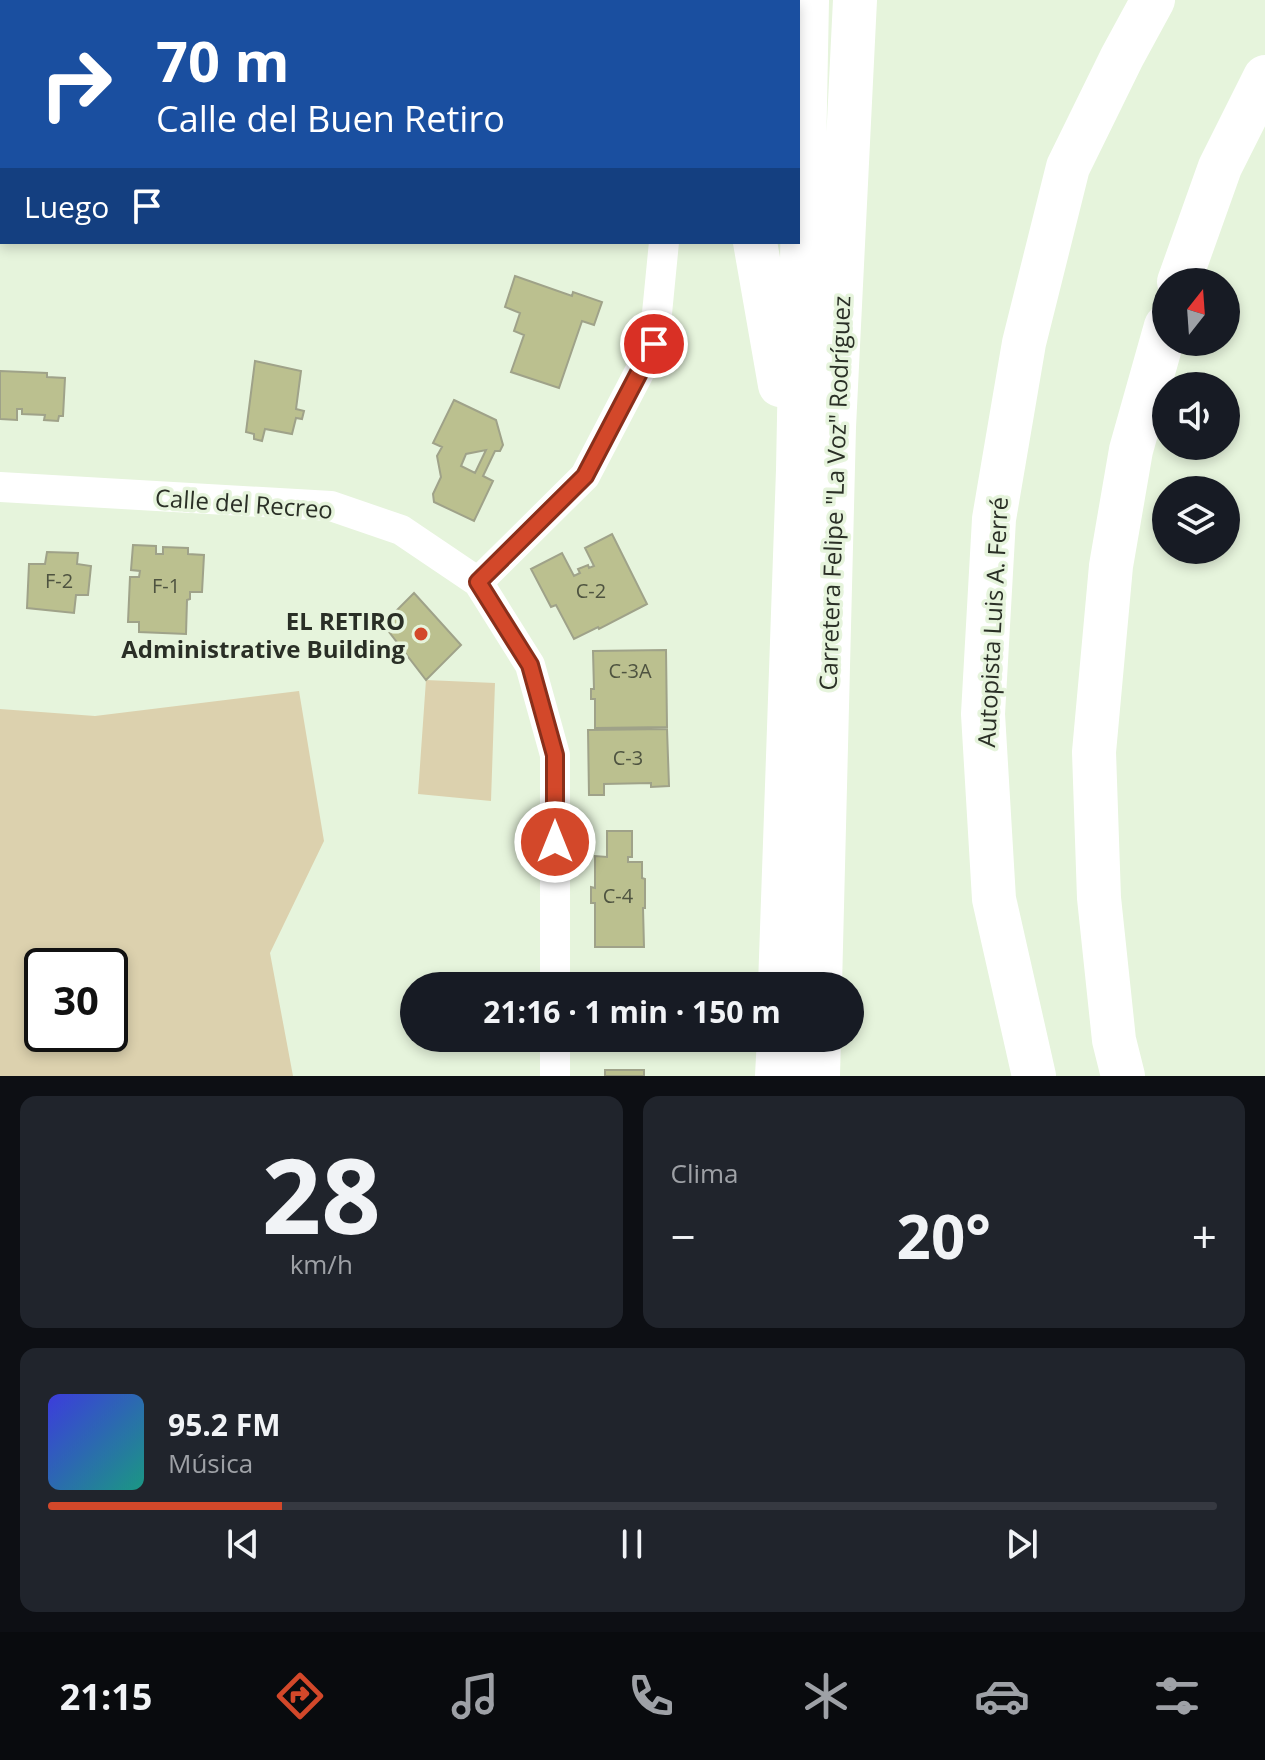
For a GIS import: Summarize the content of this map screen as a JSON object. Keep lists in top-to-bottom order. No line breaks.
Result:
{"streets":{"highway":["Carretera Felipe \"La Voz\" Rodríguez","Autopista Luis A. Ferré"],"street":["Calle del Recreo"]},"places":["EL RETIRO Administrative Building"],"house_numbers":["F-2","F-1","C-2","C-3A","C-3","C-4"],"north":"top","page":{"turn":["70 m","Calle del Buen Retiro"],"then":"Luego","limit":"30","trip":"21:16 · 1 min · 150 m","tile":[["28","km/h"],"Clima"],"heat":["−","20°","+"],"song":["95.2 FM","Música"],"tabs":"21:15"}}
